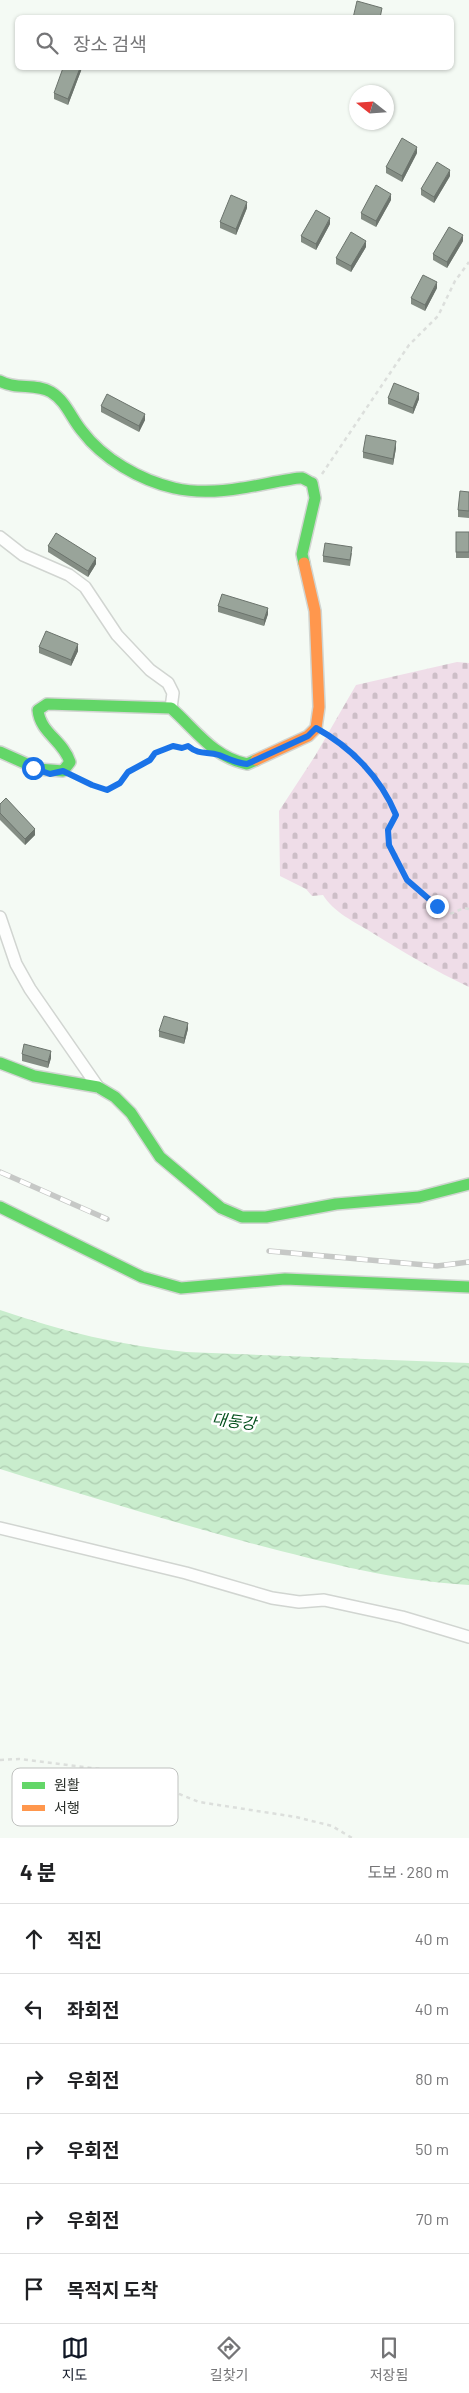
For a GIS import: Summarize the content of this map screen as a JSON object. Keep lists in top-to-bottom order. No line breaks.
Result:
{"water":["대동강"],"legend":["원활","서행"],"north":"left","page":{"search":"장소 검색","heading":["4 분","도보 · 280 m"],"list":[["직진","40 m"],["좌회전","40 m"],["우회전","80 m"],["우회전","50 m"],["우회전","70 m"],"목적지 도착"],"nav":["지도","길찾기","저장됨"]}}
